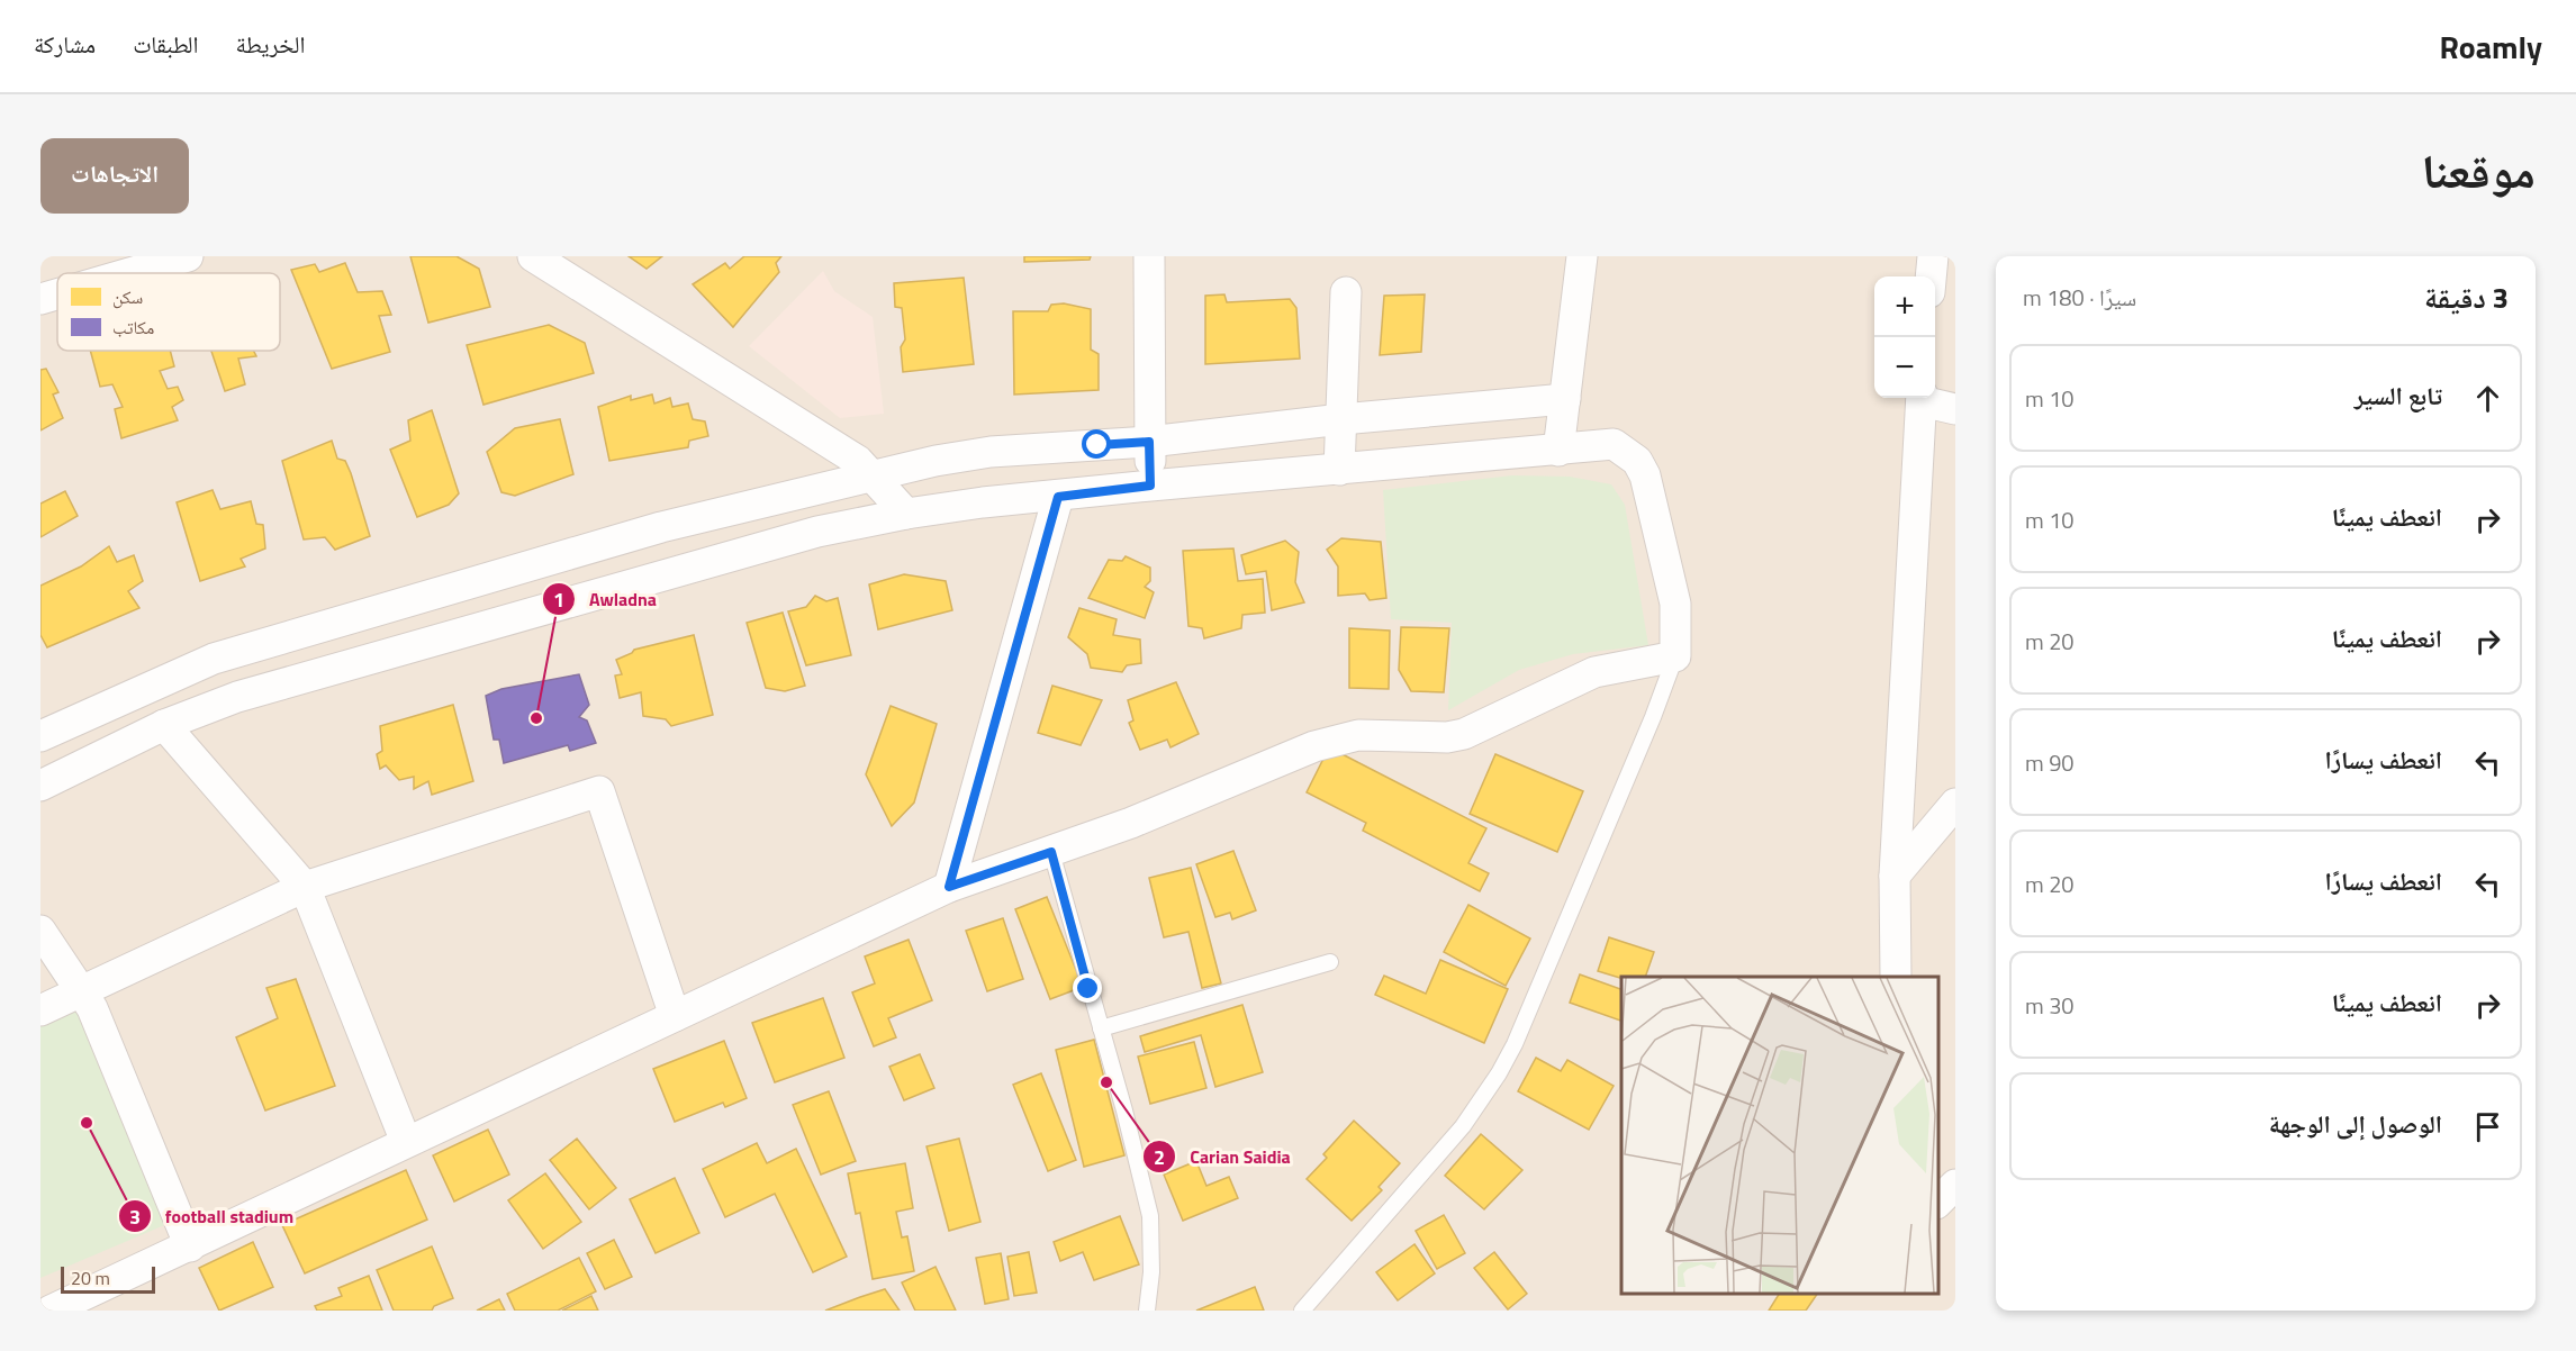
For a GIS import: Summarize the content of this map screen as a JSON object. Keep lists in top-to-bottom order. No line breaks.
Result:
{"places":["Awladna","Carian Saidia","football stadium"],"legend":["سكن","مكاتب"],"scale_bar":"20 m","page":{"header":"Roamly","nav":["الخريطة","الطبقات","مشاركة"],"title":"موقعنا","buttons":"الاتجاهات","heading":["3 دقيقة","سيرًا · 180 m"],"map_buttons":["+","−"],"list":[["تابع السير","10 m"],["انعطف يمينًا","10 m"],["انعطف يمينًا","20 m"],["انعطف يسارًا","90 m"],["انعطف يسارًا","20 m"],["انعطف يمينًا","30 m"],"الوصول إلى الوجهة"],"scale":"20 m"}}
